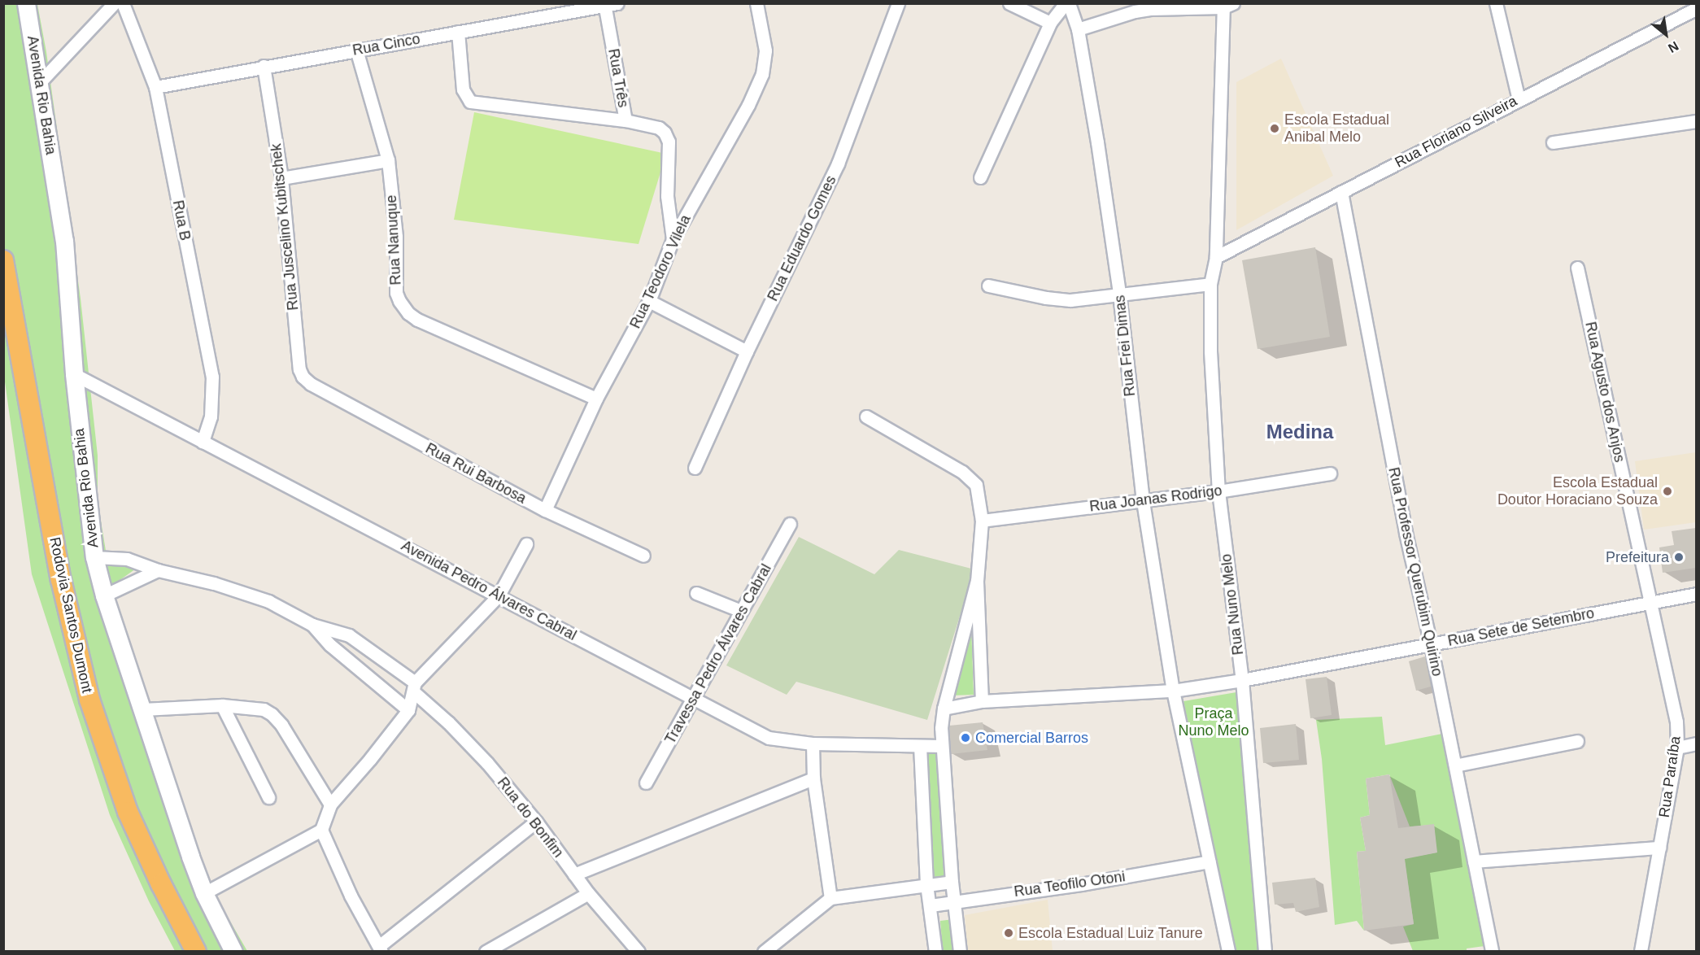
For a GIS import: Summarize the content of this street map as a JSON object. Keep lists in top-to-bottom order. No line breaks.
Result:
{"streets":{"highway":["Rodovia Santos Dumont"],"main road":["Avenida Rio Bahia"],"street":["Rua Cinco","Rua Três","Rua Floriano Silveira","Rua B","Rua Juscelino Kubitschek","Rua Eduardo Gomes","Rua Nanuque","Rua Teodoro Vilela","Rua Frei Dimas","Rua Agusto dos Anjos","Rua Rui Barbosa","Rua Joanas Rodrigo","Rua Professor Querubim Quirino","Avenida Pedro Álvares Cabral","Rua Nuno Melo","Rua Sete de Setembro","Travessa Pedro Álvares Cabral","Rua Paraíba","Rua do Bonfim","Rua Teofilo Otoni"]},"crossings":[["Rua Cinco","Rua Três"],["Rua Cinco","Rua B"],["Rua Cinco","Rua Juscelino Kubitschek"],["Rua Cinco","Rua Nanuque"],["Rua Três","Rua Teodoro Vilela"],["Avenida Rio Bahia","Avenida Pedro Álvares Cabral"],["Avenida Rio Bahia","Rua do Bonfim"],["Rua Floriano Silveira","Rua Professor Querubim Quirino"],["Rua Floriano Silveira","Rua Nuno Melo"],["Rua B","Avenida Pedro Álvares Cabral"],["Rua Juscelino Kubitschek","Rua Rui Barbosa"],["Rua Nanuque","Rua Teodoro Vilela"],["Rua Teodoro Vilela","Rua Rui Barbosa"],["Rua Frei Dimas","Rua Joanas Rodrigo"],["Rua Frei Dimas","Rua Sete de Setembro"],["Rua Agusto dos Anjos","Rua Sete de Setembro"],["Rua Agusto dos Anjos","Rua Paraíba"],["Rua Joanas Rodrigo","Rua Nuno Melo"],["Rua Professor Querubim Quirino","Rua Sete de Setembro"],["Avenida Pedro Álvares Cabral","Travessa Pedro Álvares Cabral"],["Rua Nuno Melo","Rua Sete de Setembro"],["Rua Sete de Setembro","Rua Paraíba"]],"districts":["Medina"],"parks":["Praça Nuno Melo"],"places":["Escola Estadual Anibal Melo","Escola Estadual Doutor Horaciano Souza","Prefeitura","Comercial Barros","Escola Estadual Luiz Tanure"],"north":"bottom right"}
